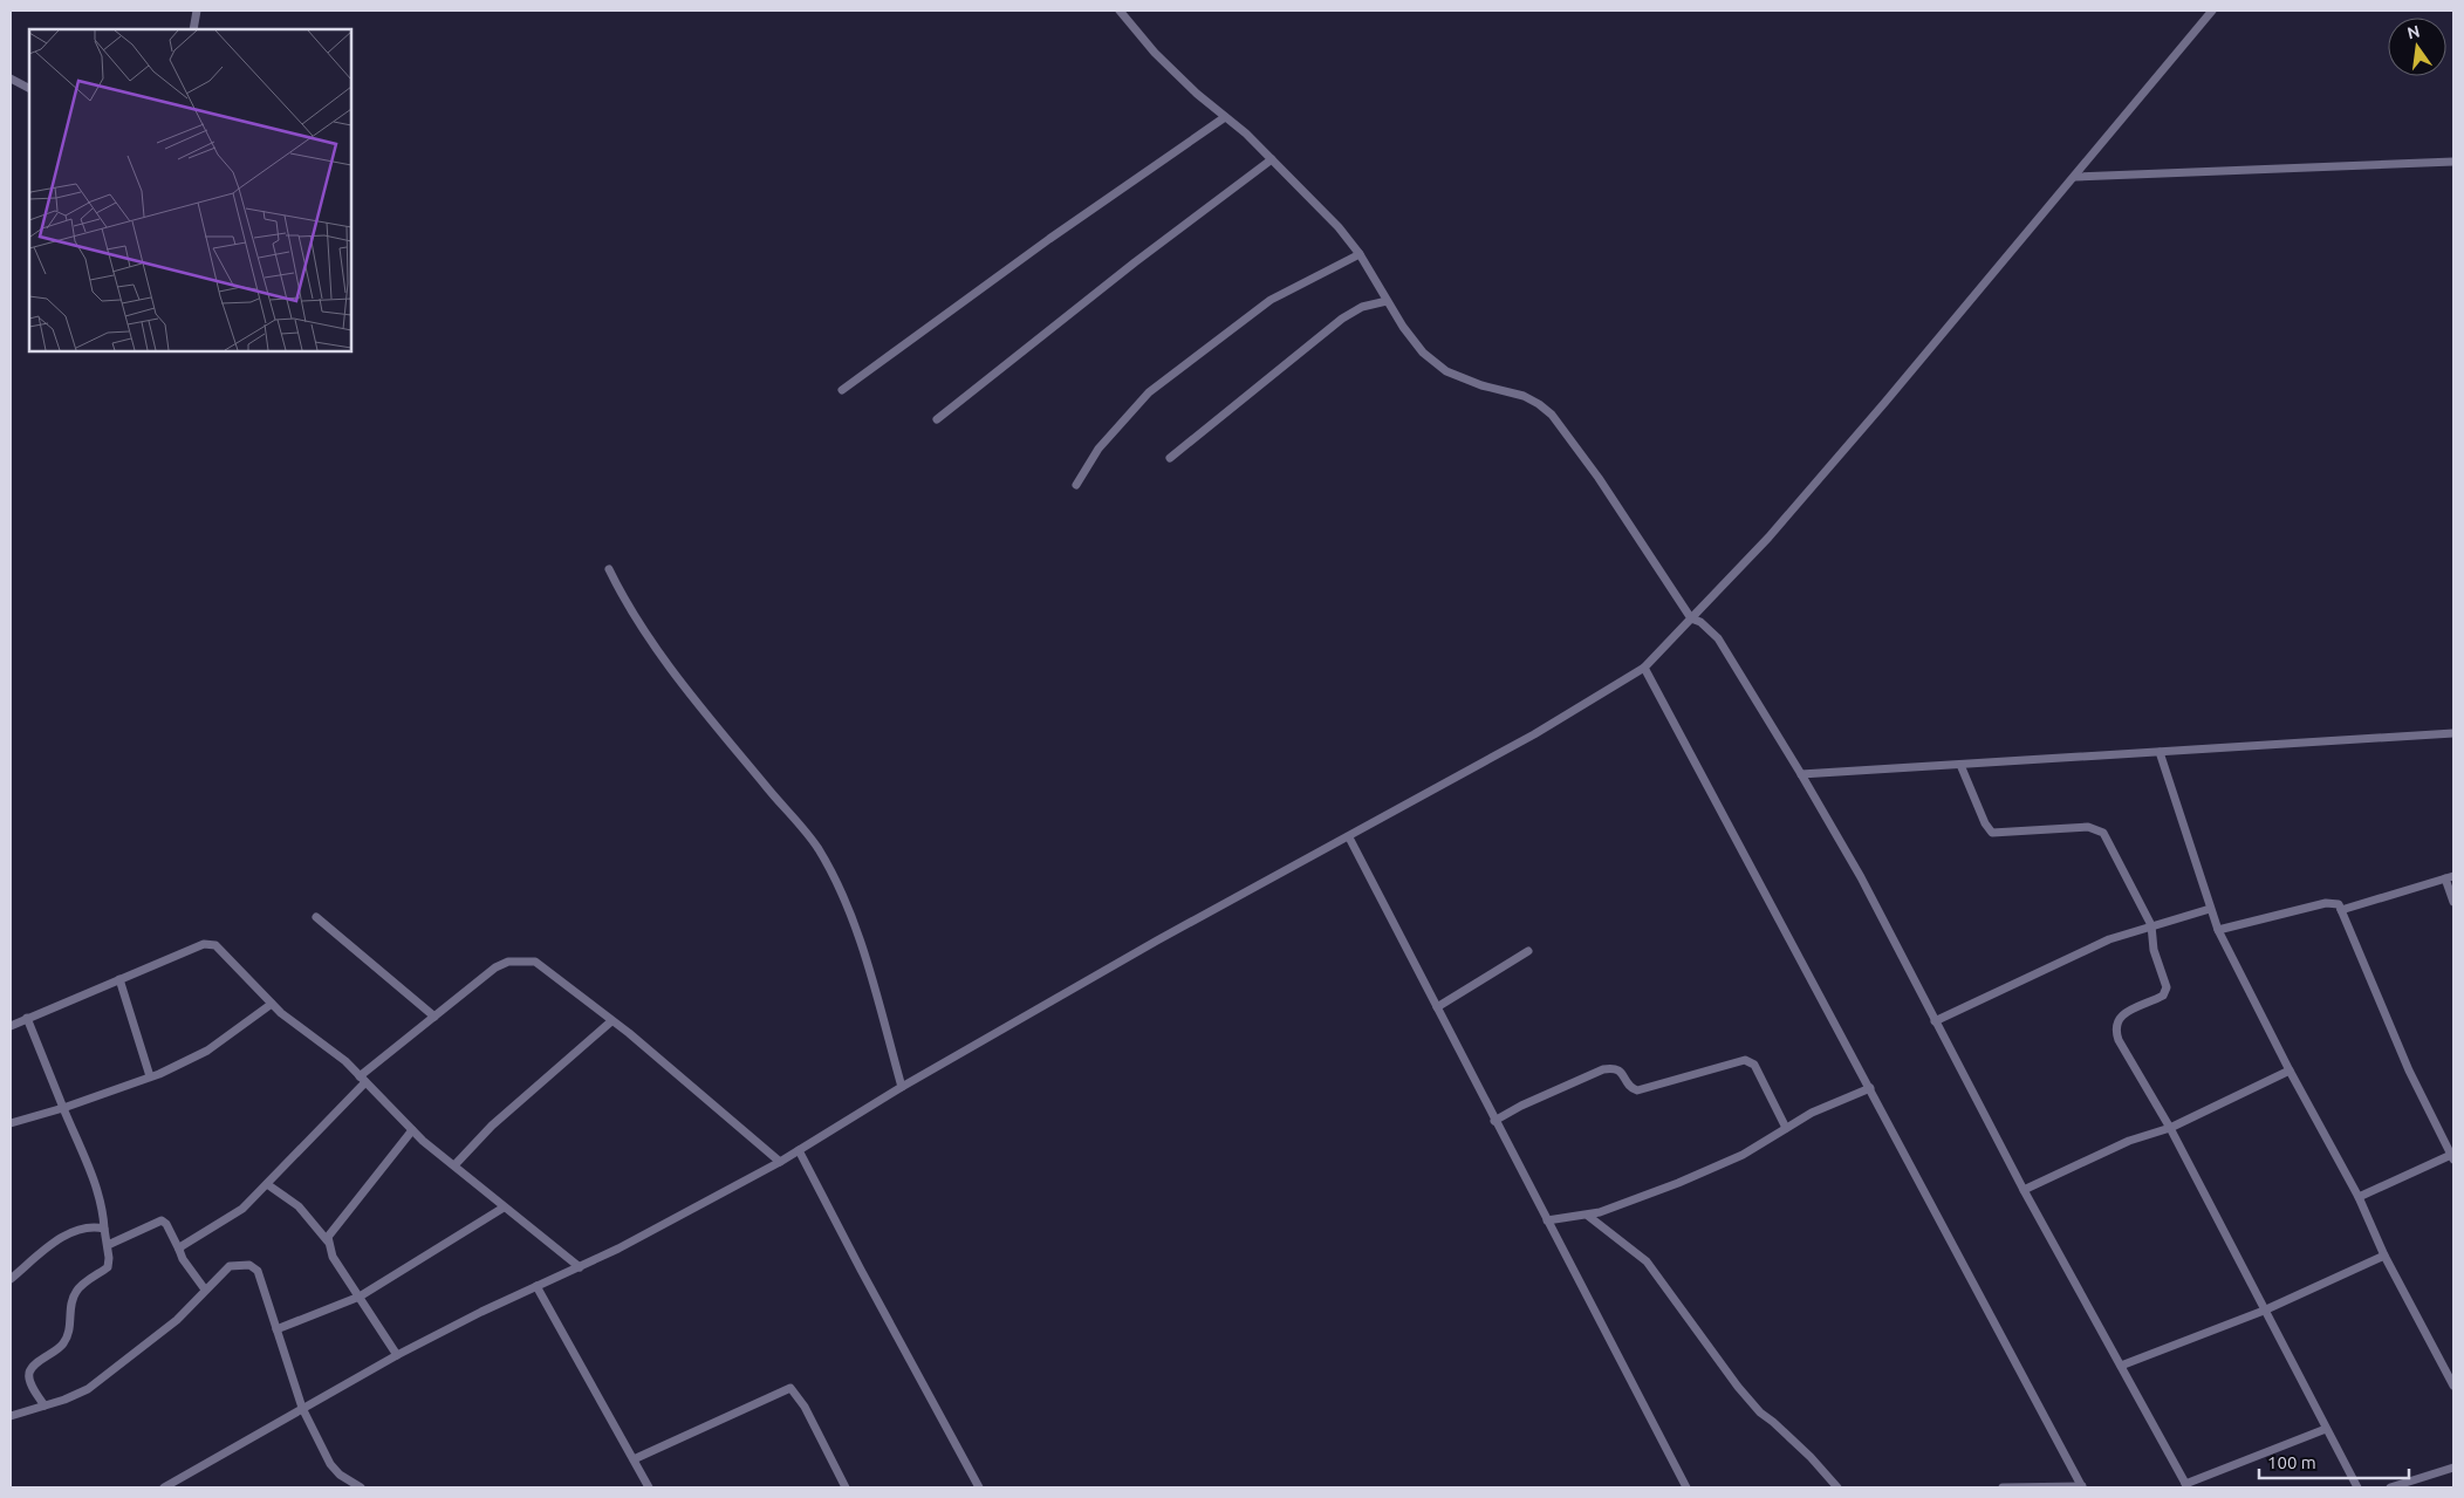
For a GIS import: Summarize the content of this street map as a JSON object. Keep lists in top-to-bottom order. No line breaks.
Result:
{"scale_bar":"100 m","north":"top"}
